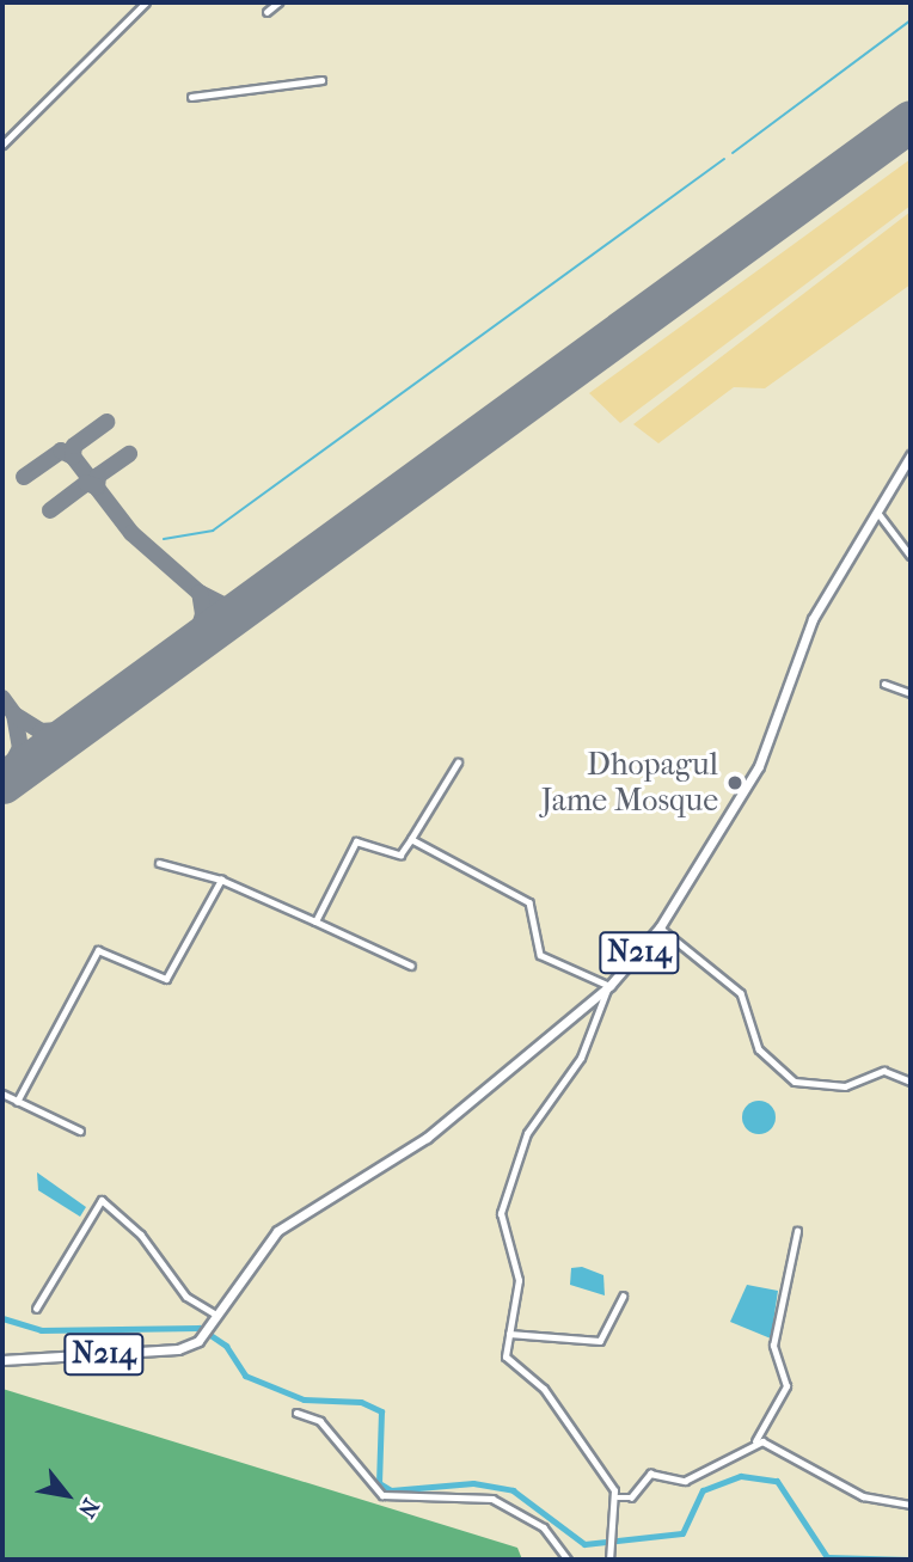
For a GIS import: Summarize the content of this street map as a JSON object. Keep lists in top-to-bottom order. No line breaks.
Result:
{"streets":{"highway":["N214"]},"places":["Dhopagul Jame Mosque"],"north":"bottom right"}
